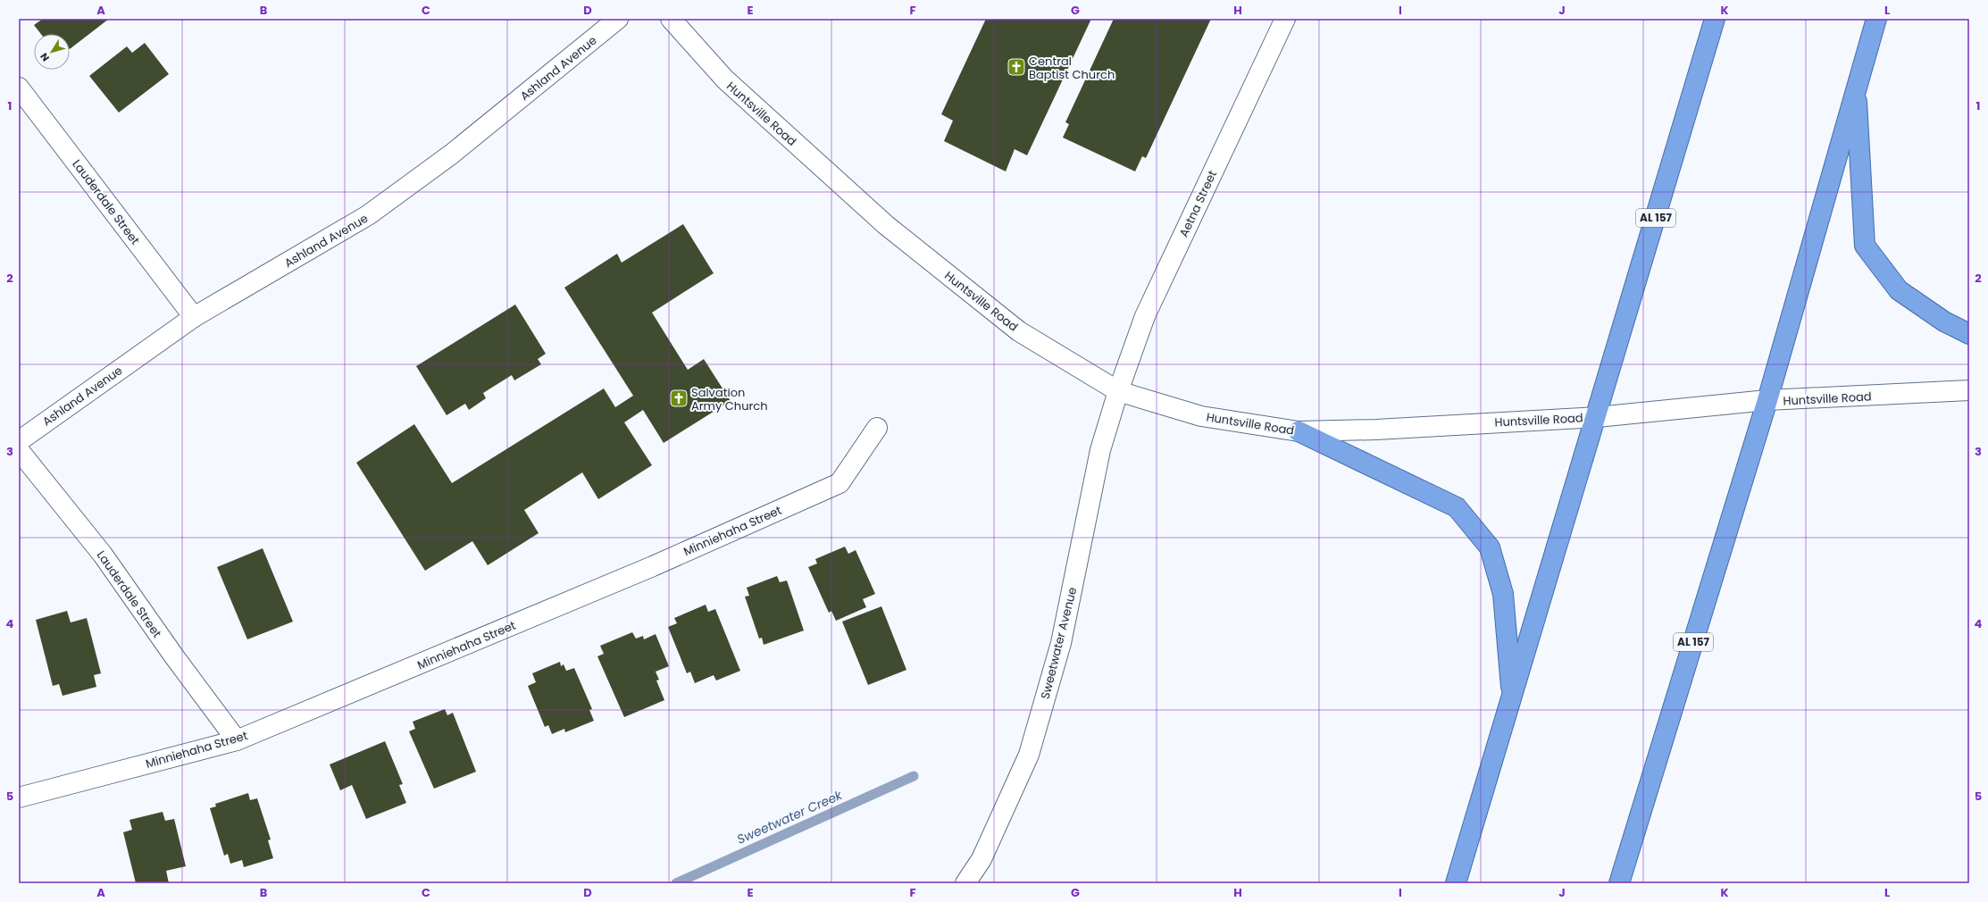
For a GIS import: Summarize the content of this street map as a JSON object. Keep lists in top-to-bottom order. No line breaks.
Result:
{"streets":{"highway":["AL 157"],"street":["Ashland Avenue","Huntsville Road","Lauderdale Street","Aetna Street","Minniehaha Street","Sweetwater Avenue"]},"crossings":[["Ashland Avenue","Lauderdale Street"],["Huntsville Road","Aetna Street"],["Huntsville Road","AL 157"],["Huntsville Road","Sweetwater Avenue"],["Lauderdale Street","Minniehaha Street"],["Aetna Street","Sweetwater Avenue"]],"water":["Sweetwater Creek"],"places":{"church":["Central Baptist Church","Salvation Army Church"]},"north":"bottom left","grid":{"columns":["A","B","C","D","E","F","G","H","I","J","K","L"],"rows":["1","2","3","4","5"]}}
